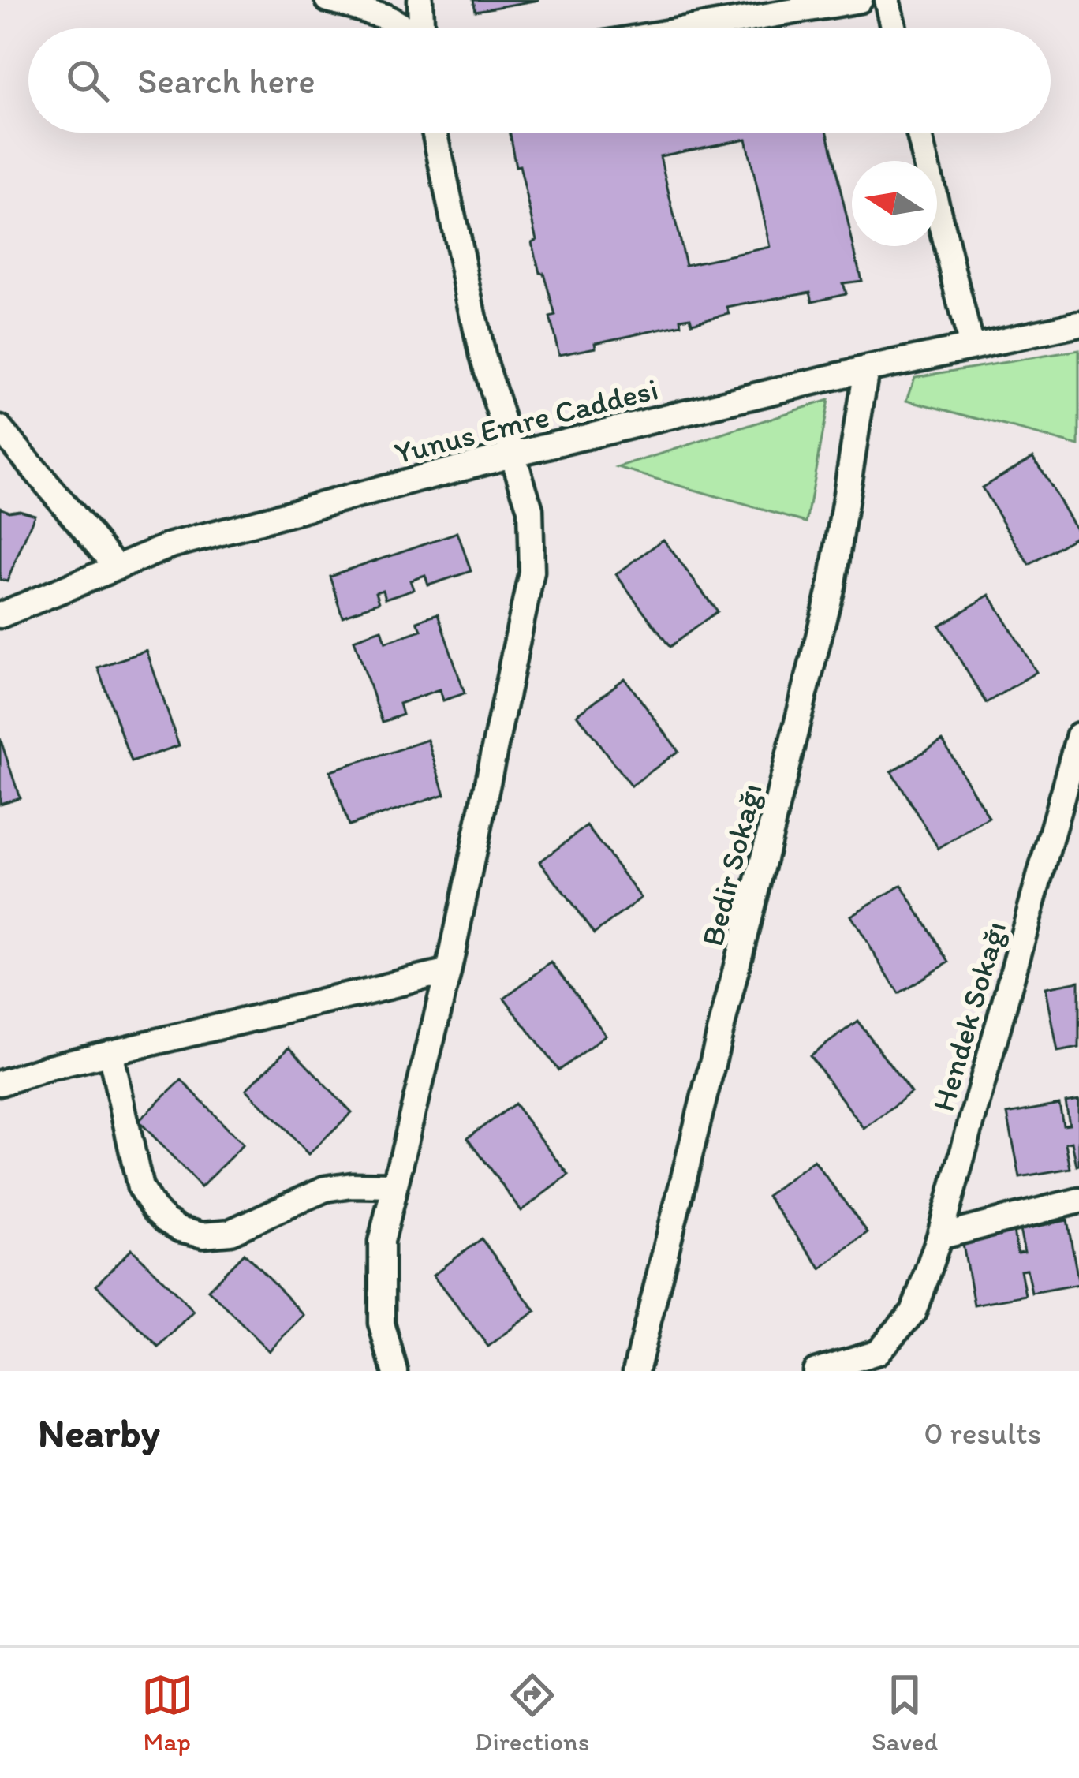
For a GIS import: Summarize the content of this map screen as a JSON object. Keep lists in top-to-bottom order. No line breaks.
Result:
{"streets":{"street":["Yunus Emre Caddesi","Bedir Sokağı","Hendek Sokağı"]},"crossings":[["Yunus Emre Caddesi","Bedir Sokağı"]],"north":"left","page":{"search":"Search here","heading":["Nearby","0 results"],"nav":["Map","Directions","Saved"]}}
